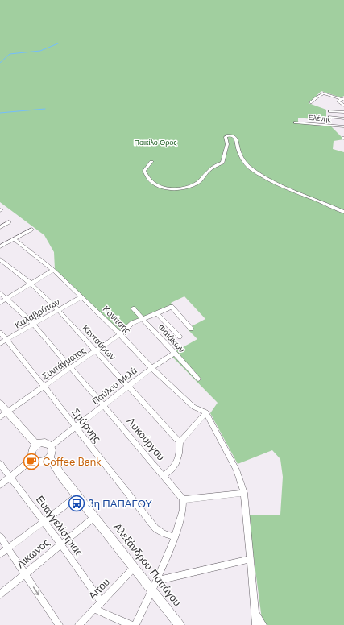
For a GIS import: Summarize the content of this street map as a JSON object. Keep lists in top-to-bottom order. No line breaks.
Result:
{"streets":{"street":["Ελένης","Καλαβρύτων","Κονίτσης","Φαιάκων","Κενταύρων","Συντάγματος","Παύλου Μελά","Σμύρνης","Λυκούργου","Ευαγγελίστριας","Λικωνος","Αλεξάνδρου Παπάγου","Αιτου"]},"crossings":[["Καλαβρύτων","Κονίτσης"],["Καλαβρύτων","Κενταύρων"],["Καλαβρύτων","Σμύρνης"],["Καλαβρύτων","Λυκούργου"],["Κονίτσης","Συντάγματος"],["Κονίτσης","Παύλου Μελά"],["Φαιάκων","Συντάγματος"],["Φαιάκων","Παύλου Μελά"],["Κενταύρων","Συντάγματος"],["Κενταύρων","Παύλου Μελά"],["Συντάγματος","Σμύρνης"],["Συντάγματος","Λυκούργου"],["Παύλου Μελά","Σμύρνης"],["Παύλου Μελά","Λυκούργου"],["Παύλου Μελά","Αλεξάνδρου Παπάγου"],["Ευαγγελίστριας","Λικωνος"],["Ευαγγελίστριας","Αιτου"],["Λικωνος","Αλεξάνδρου Παπάγου"],["Αλεξάνδρου Παπάγου","Αιτου"]],"parks":["Ποικίλο Όρος"],"places":{"cafe":["Coffee Bank"],"bus stop":["3η ΠΑΠΑΓΟΥ"]}}
